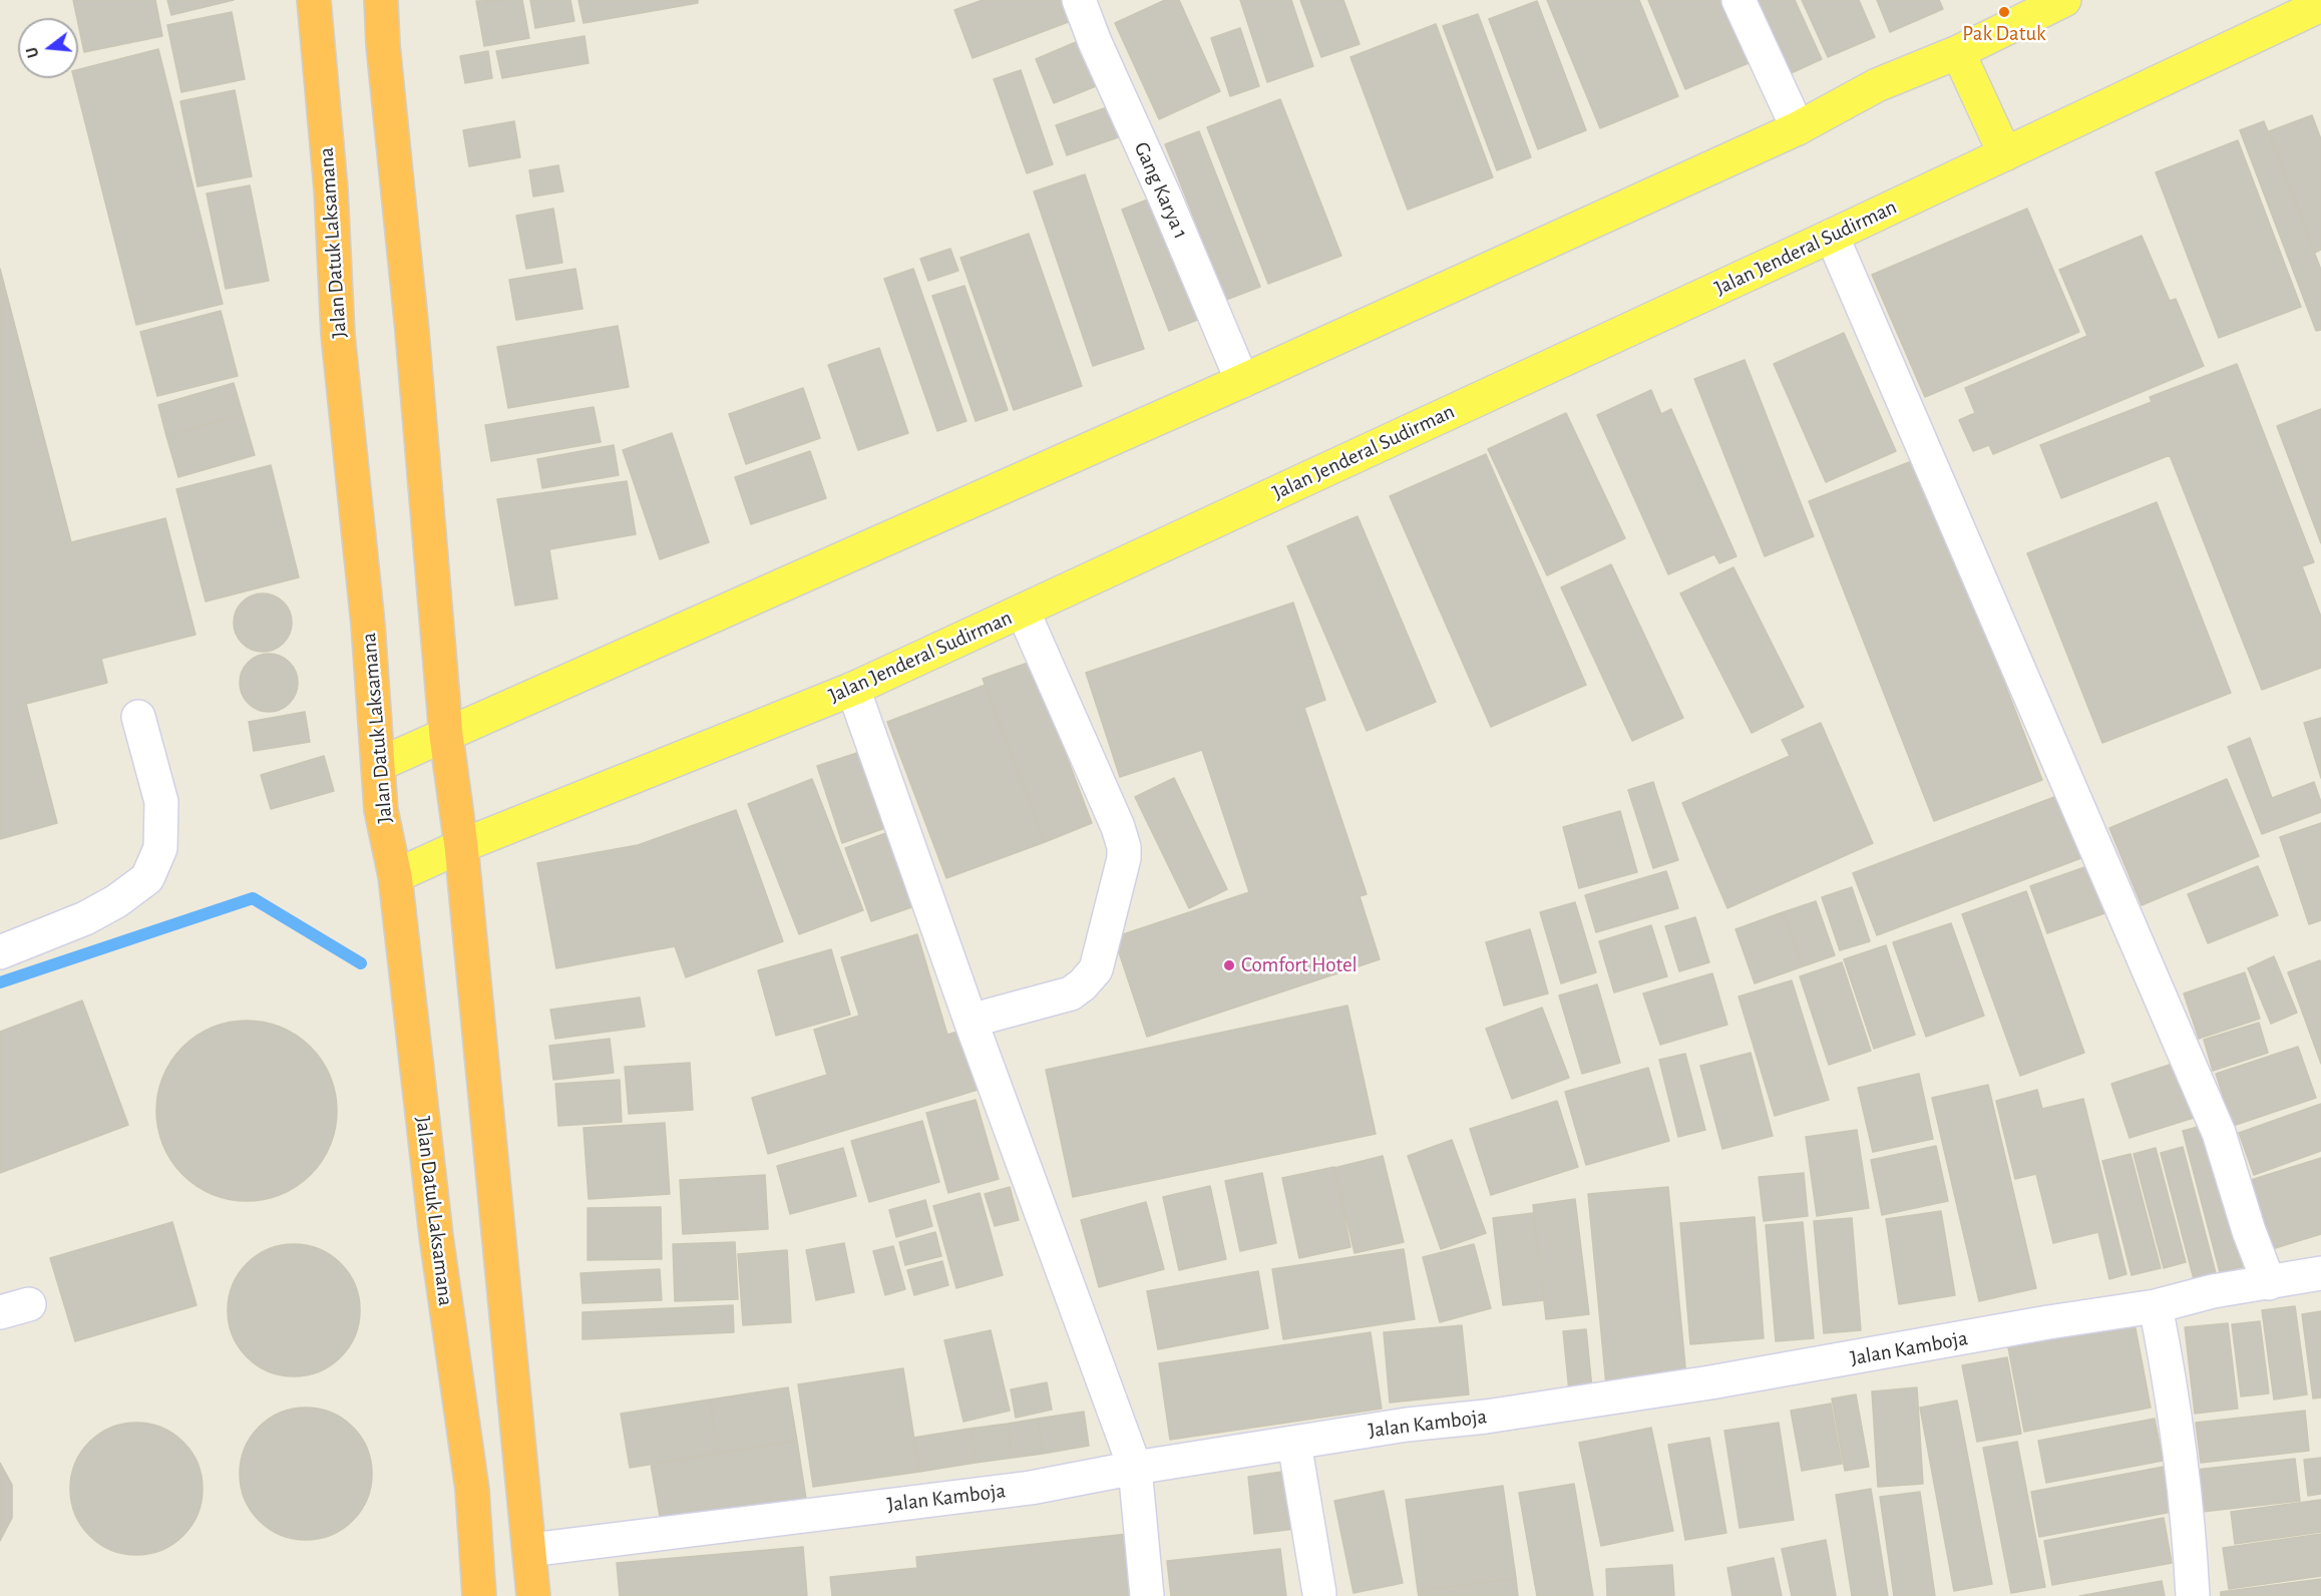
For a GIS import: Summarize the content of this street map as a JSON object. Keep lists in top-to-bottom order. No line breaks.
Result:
{"streets":{"highway":["Jalan Datuk Laksamana"],"main road":["Jalan Jenderal Sudirman"],"street":["Gang Karya 1","Jalan Kamboja"]},"crossings":[["Jalan Datuk Laksamana","Jalan Jenderal Sudirman"]],"places":["Pak Datuk","Comfort Hotel"],"north":"left"}
